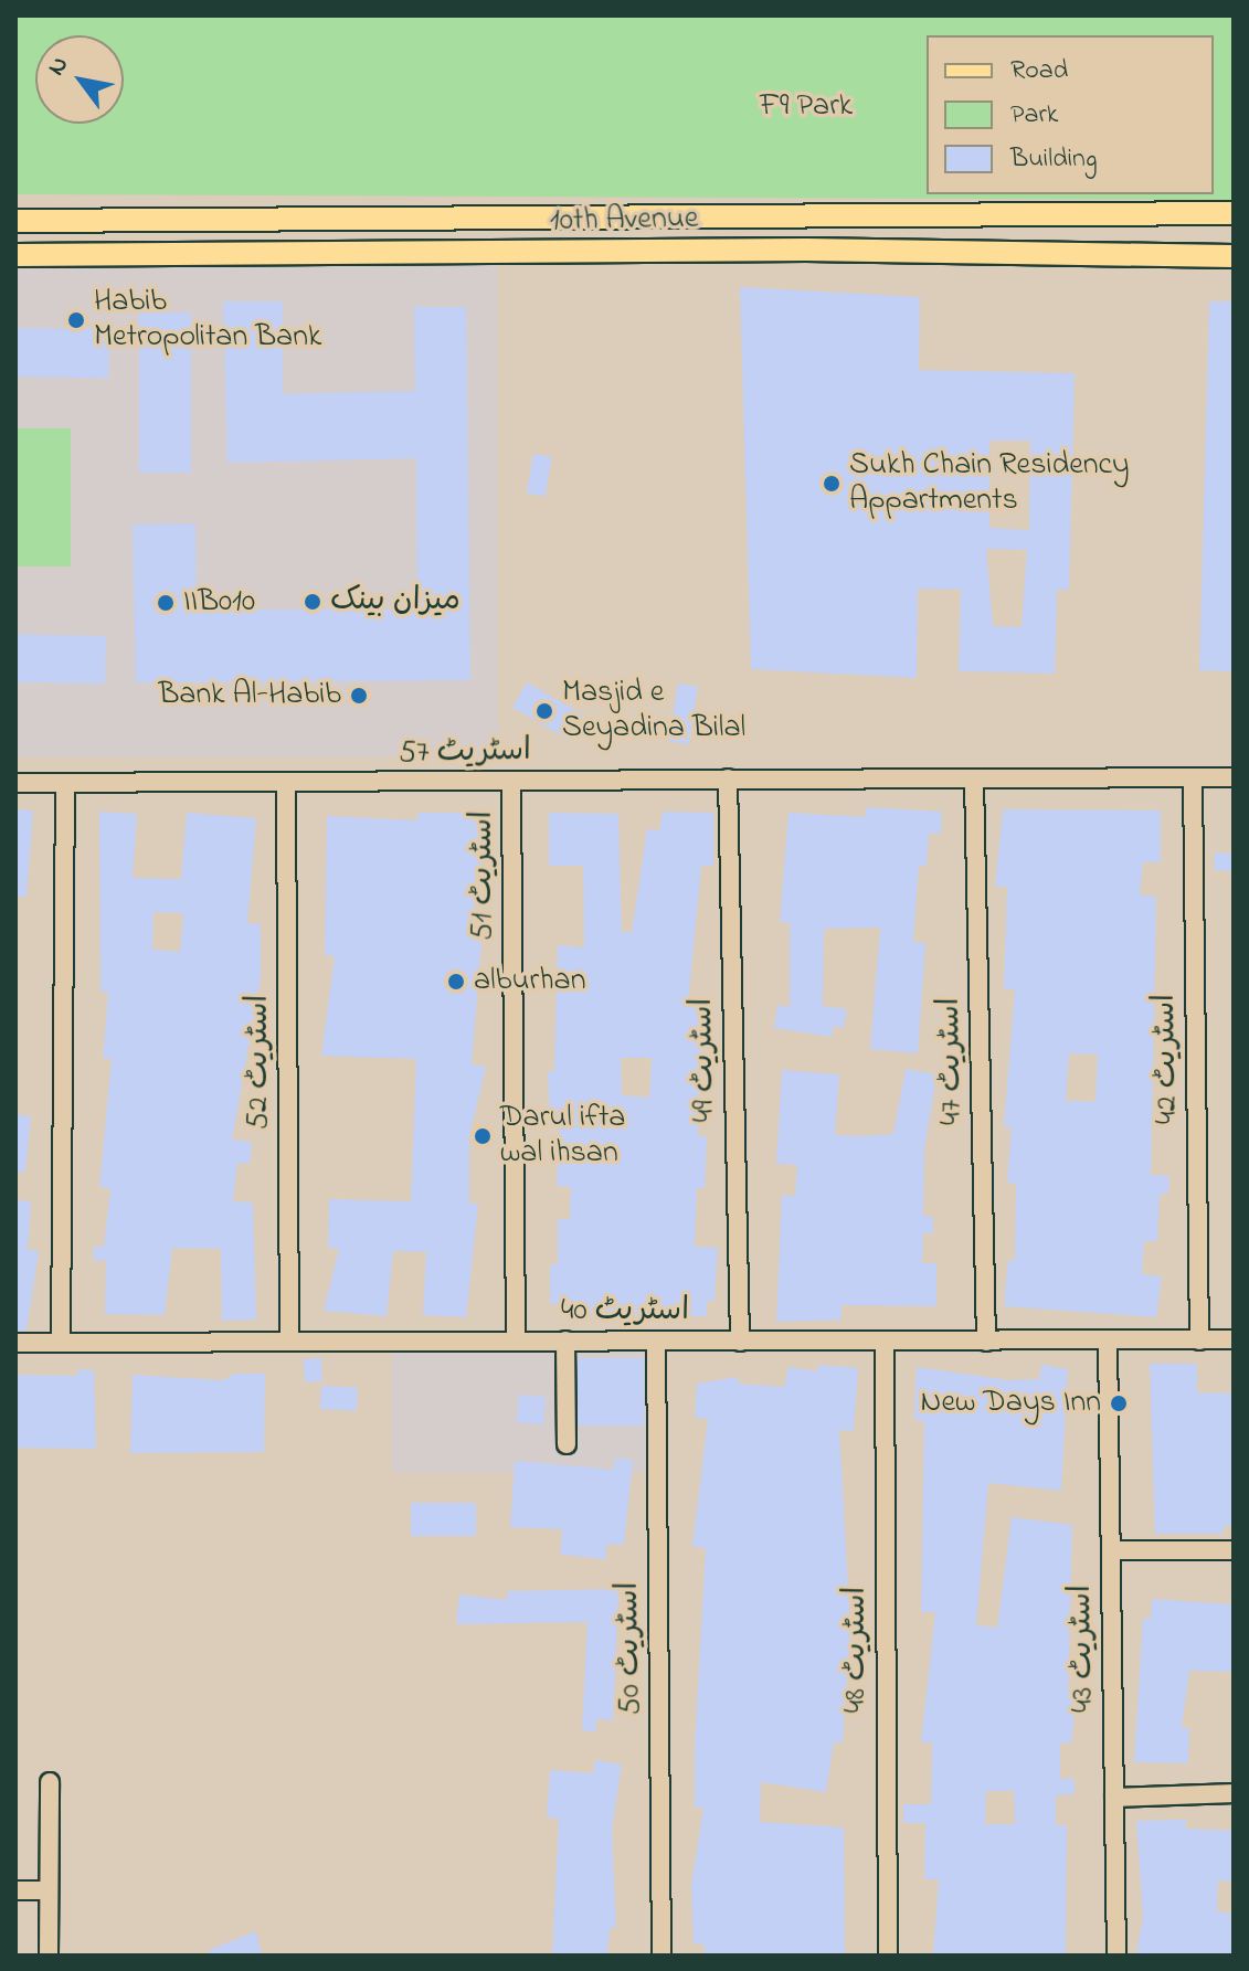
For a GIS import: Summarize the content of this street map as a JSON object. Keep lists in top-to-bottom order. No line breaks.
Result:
{"streets":{"main road":["10th Avenue"],"street":["اسٹریٹ 57","اسٹریٹ 51","اسٹریٹ 42","اسٹریٹ 49","اسٹریٹ 47","اسٹریٹ 52","اسٹریٹ 40","اسٹریٹ 50","اسٹریٹ 43","اسٹریٹ 48"]},"crossings":[["اسٹریٹ 57","اسٹریٹ 51"],["اسٹریٹ 57","اسٹریٹ 42"],["اسٹریٹ 57","اسٹریٹ 49"],["اسٹریٹ 57","اسٹریٹ 47"],["اسٹریٹ 57","اسٹریٹ 52"],["اسٹریٹ 51","اسٹریٹ 40"],["اسٹریٹ 42","اسٹریٹ 40"],["اسٹریٹ 49","اسٹریٹ 40"],["اسٹریٹ 47","اسٹریٹ 40"],["اسٹریٹ 52","اسٹریٹ 40"],["اسٹریٹ 40","اسٹریٹ 50"],["اسٹریٹ 40","اسٹریٹ 43"],["اسٹریٹ 40","اسٹریٹ 48"]],"parks":["F9 Park"],"places":["Habib Metropolitan Bank","Sukh Chain Residency Appartments","میزان بینک","IIB010","Bank Al-Habib","Masjid e Seyadina Bilal","alburhan","Darul ifta wal ihsan","New Days Inn"],"legend":["Road","Park","Building"],"north":"top left"}
